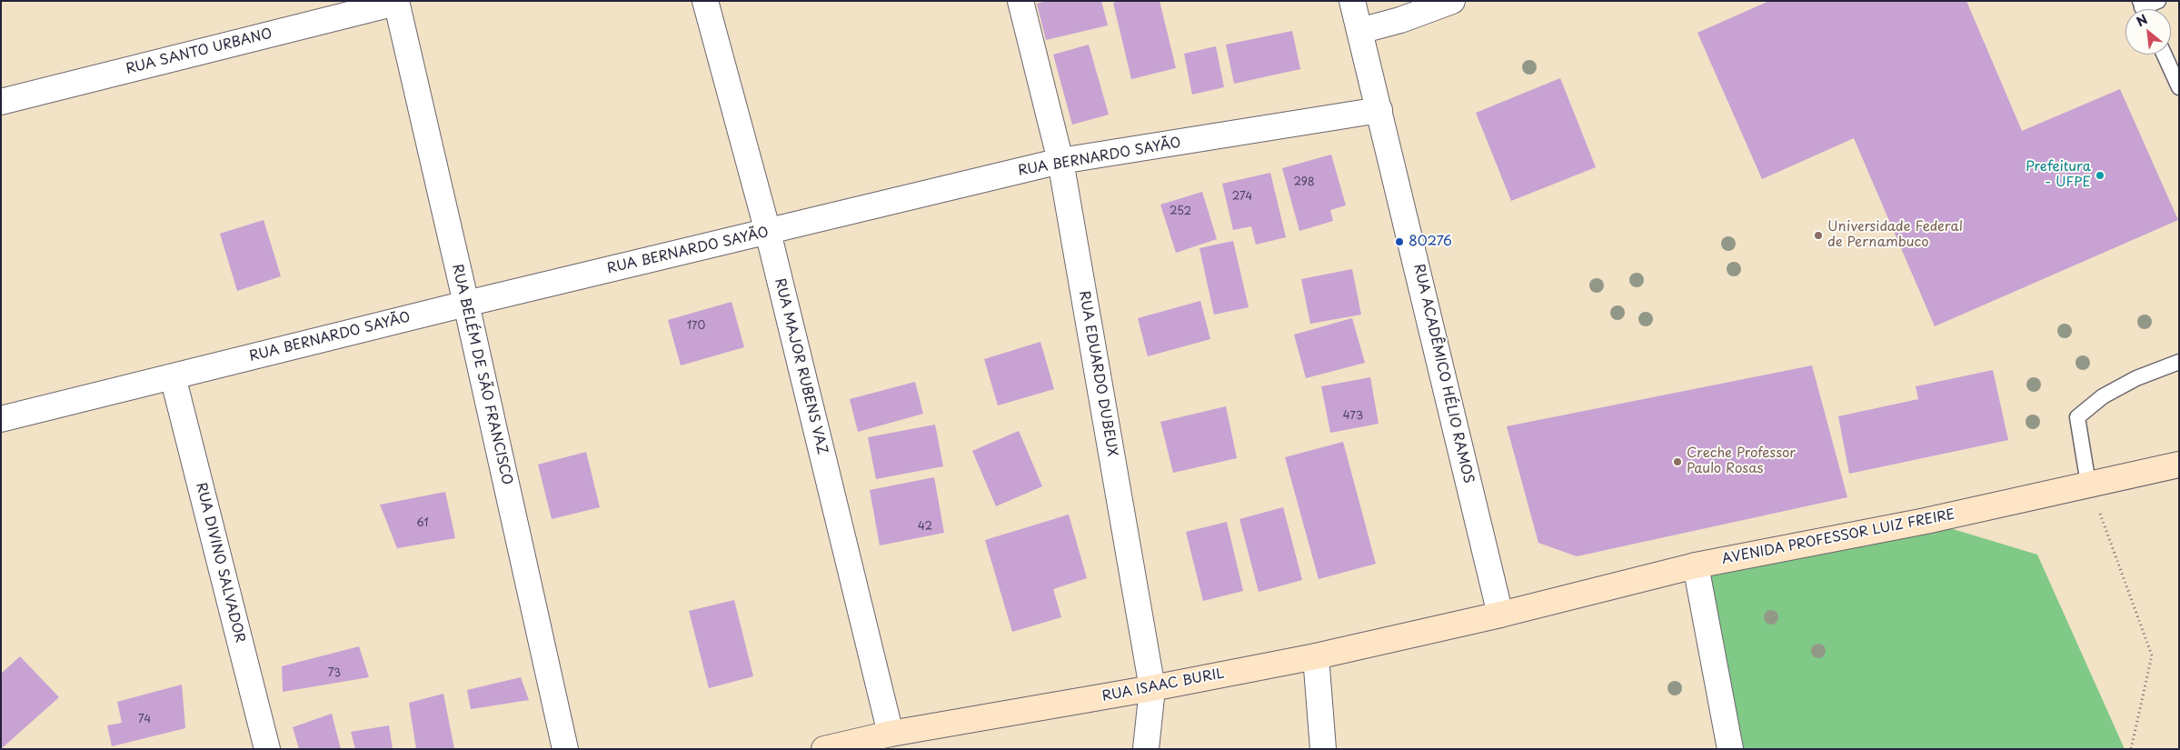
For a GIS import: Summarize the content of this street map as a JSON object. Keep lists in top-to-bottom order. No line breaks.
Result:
{"streets":{"main road":["AVENIDA PROFESSOR LUIZ FREIRE","RUA ISAAC BURIL"],"street":["RUA SANTO URBANO","RUA BERNARDO SAYÃO","RUA MAJOR RUBENS VAZ","RUA EDUARDO DUBEUX","RUA ACADÊMICO HÉLIO RAMOS","RUA BELÉM DE SÃO FRANCISCO","RUA DIVINO SALVADOR"]},"crossings":[["RUA SANTO URBANO","RUA BELÉM DE SÃO FRANCISCO"],["RUA BERNARDO SAYÃO","RUA MAJOR RUBENS VAZ"],["RUA BERNARDO SAYÃO","RUA EDUARDO DUBEUX"],["RUA BERNARDO SAYÃO","RUA ACADÊMICO HÉLIO RAMOS"],["RUA BERNARDO SAYÃO","RUA BELÉM DE SÃO FRANCISCO"],["RUA BERNARDO SAYÃO","RUA DIVINO SALVADOR"],["RUA MAJOR RUBENS VAZ","RUA ISAAC BURIL"],["RUA EDUARDO DUBEUX","RUA ISAAC BURIL"],["RUA ACADÊMICO HÉLIO RAMOS","AVENIDA PROFESSOR LUIZ FREIRE"],["RUA ACADÊMICO HÉLIO RAMOS","RUA ISAAC BURIL"],["AVENIDA PROFESSOR LUIZ FREIRE","RUA ISAAC BURIL"]],"places":["Prefeitura - UFPE","Universidade Federal de Pernambuco","80276","Creche Professor Paulo Rosas"],"house_numbers":["298","274","252","170","473","61","42","73","74"],"north":"top left"}
